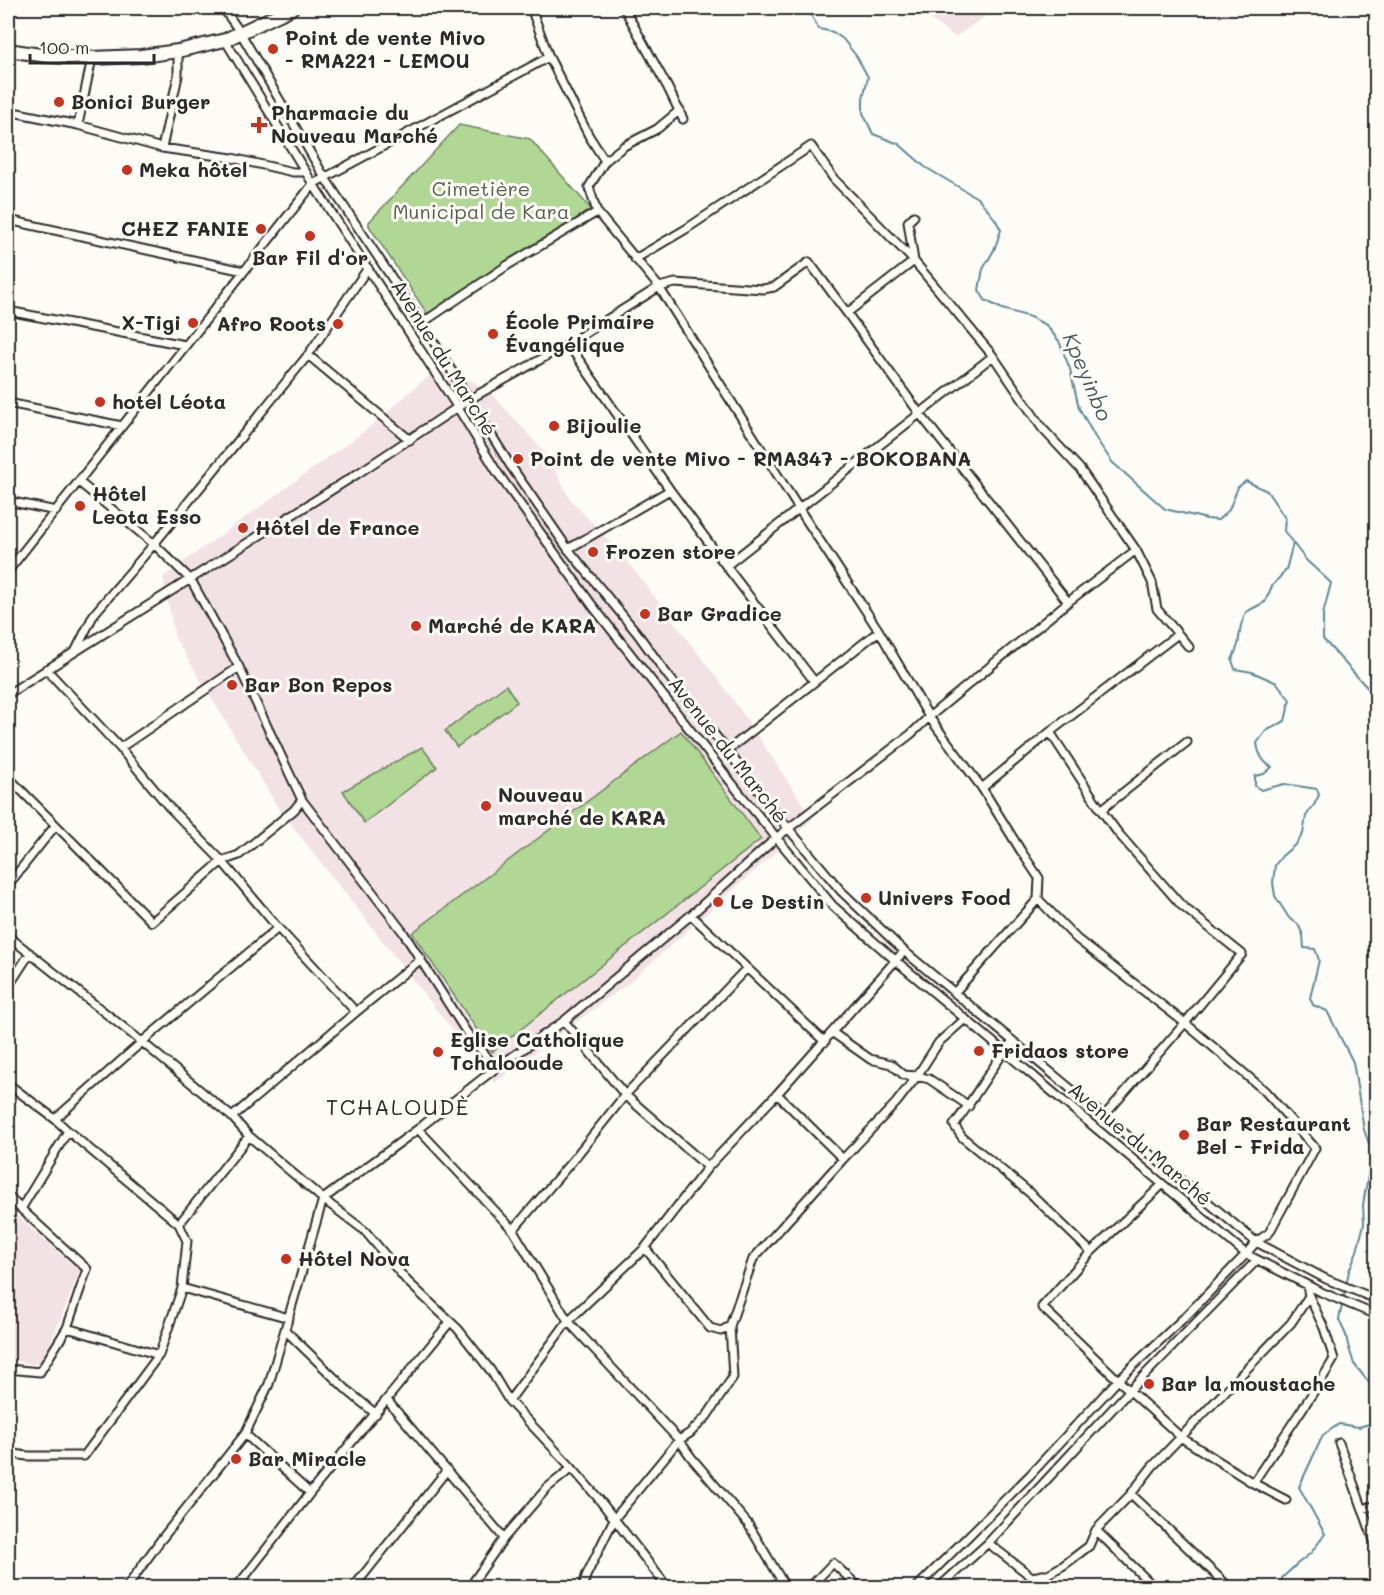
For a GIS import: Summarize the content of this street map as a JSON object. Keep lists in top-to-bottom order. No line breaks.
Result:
{"streets":{"street":["Avenue du Marché"]},"districts":["TCHALOUDÈ"],"water":["Kpeyinbo"],"parks":["Cimetière Municipal de Kara"],"places":{"other":["Point de vente Mivo - RMA221 - LEMOU","Bonici Burger","Meka hôtel","CHEZ FANIE","Bar Fil d'or","X-Tigi","Afro Roots","École Primaire Évangélique","hotel Léota","Bijoulie","Point de vente Mivo - RMA347 - BOKOBANA","Hôtel Leota Esso","Hôtel de France","Frozen store","Bar Gradice","Marché de KARA","Bar Bon Repos","Nouveau marché de KARA","Univers Food","Le Destin","Fridaos store","Eglise Catholique Tchalooude","Bar Restaurant Bel - Frida","Hôtel Nova","Bar la moustache","Bar Miracle"],"health":["Pharmacie du Nouveau Marché"]},"scale_bar":"100 m"}
